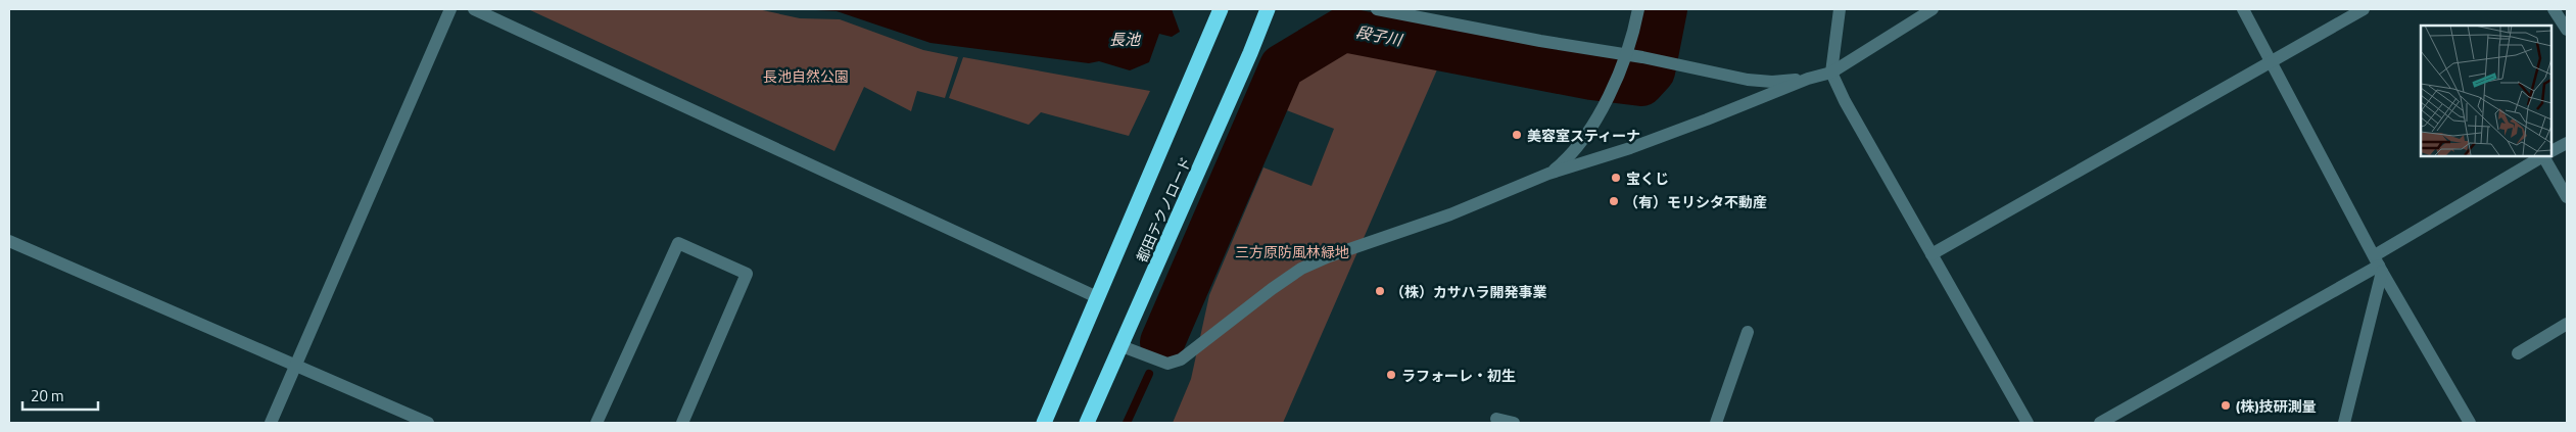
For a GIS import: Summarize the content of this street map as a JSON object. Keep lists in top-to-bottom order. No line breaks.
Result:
{"streets":{"highway":["都田テクノロード"]},"water":["段子川","長池"],"parks":["長池自然公園","三方原防風林緑地"],"places":["美容室スティーナ","宝くじ","（有）モリシタ不動産","（株）カサハラ開発事業","ラフォーレ・初生","(株)技研測量"],"scale_bar":"20 m"}
